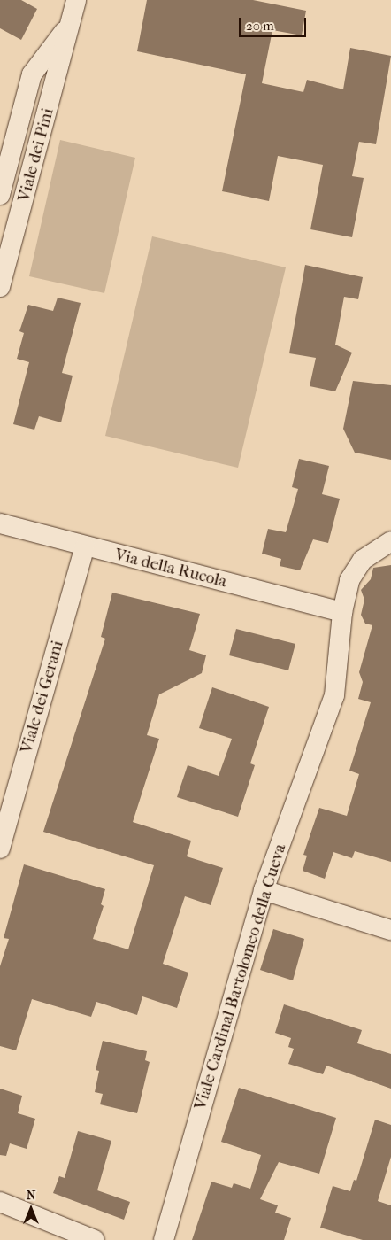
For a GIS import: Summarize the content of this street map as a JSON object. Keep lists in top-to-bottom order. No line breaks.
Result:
{"streets":{"street":["Viale dei Pini","Via della Rucola","Viale dei Gerani","Viale Cardinal Bartolomeo della Cueva"]},"crossings":[["Via della Rucola","Viale dei Gerani"],["Via della Rucola","Viale Cardinal Bartolomeo della Cueva"]],"scale_bar":"20 m","north":"top"}
